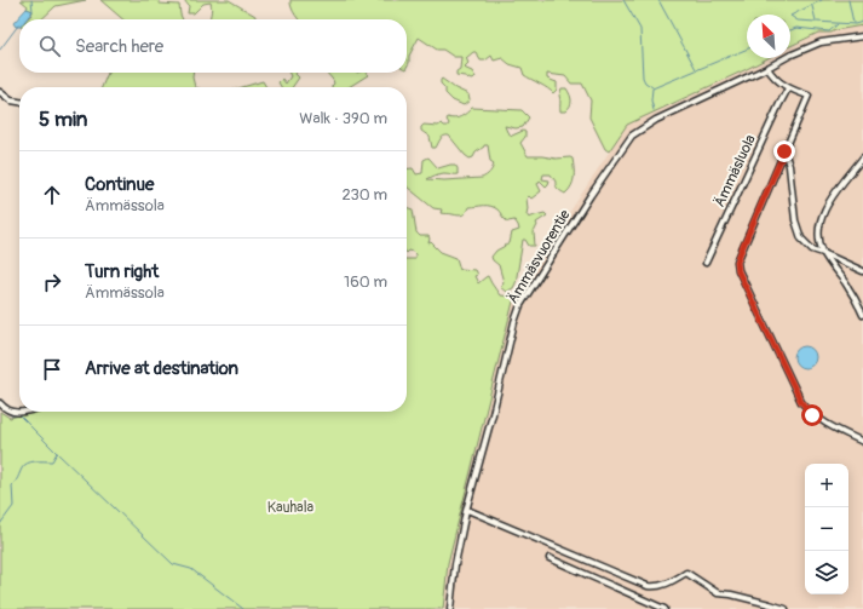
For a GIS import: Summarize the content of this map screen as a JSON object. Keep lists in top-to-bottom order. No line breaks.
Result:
{"streets":{"street":["Ämmäsluola","Ämmäsvuorentie"]},"parks":["Kauhala"],"north":"top left","page":{"search":"Search here","heading":["5 min","Walk · 390 m"],"list":[["Continue","Ämmässola","230 m"],["Turn right","Ämmässola","160 m"],"Arrive at destination"],"map_buttons":["+","−"]}}
